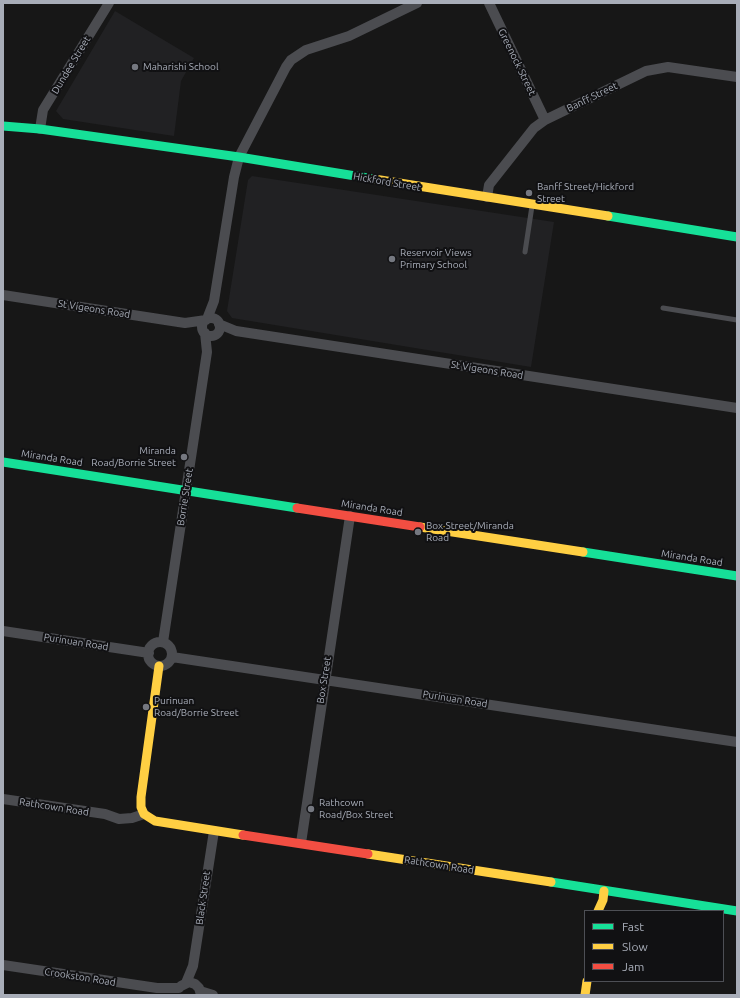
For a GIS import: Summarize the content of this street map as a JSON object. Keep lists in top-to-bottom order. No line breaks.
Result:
{"streets":{"street":["Greenock Street","Dundee Street","Banff Street","Hickford Street","St Vigeons Road","Miranda Road","Borrie Street","Purinuan Road","Box Street","Rathcown Road","Black Street","Crookston Road"]},"crossings":[["Greenock Street","Banff Street"],["Dundee Street","Hickford Street"],["Banff Street","Hickford Street"],["Hickford Street","Borrie Street"],["St Vigeons Road","Borrie Street"],["Miranda Road","Borrie Street"],["Miranda Road","Box Street"],["Borrie Street","Purinuan Road"],["Purinuan Road","Box Street"],["Box Street","Rathcown Road"],["Rathcown Road","Black Street"],["Black Street","Crookston Road"]],"places":["Maharishi School","Banff Street/Hickford Street","Reservoir Views Primary School","Miranda Road/Borrie Street","Box Street/Miranda Road","Purinuan Road/Borrie Street","Rathcown Road/Box Street"],"legend":["Fast","Slow","Jam"]}
